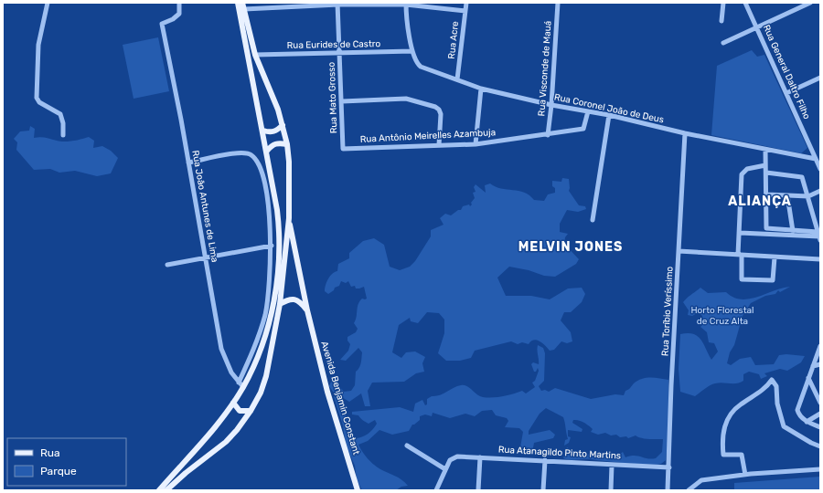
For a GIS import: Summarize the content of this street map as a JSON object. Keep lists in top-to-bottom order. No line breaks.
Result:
{"streets":{"main road":["Avenida Benjamin Constant"],"street":["Rua Acre","Rua Eurides de Castro","Rua Visconde de Mauá","Rua General Daltro Filho","Rua Mato Grosso","Rua Coronel João de Deus","Rua Antônio Meirelles Azambuja","Rua João Antunes de Lima","Rua Toríbio Veríssimo","Rua Atanagildo Pinto Martins"]},"crossings":[["Rua Acre","Rua Coronel João de Deus"],["Rua Eurides de Castro","Rua Mato Grosso"],["Rua Eurides de Castro","Rua Coronel João de Deus"],["Rua Visconde de Mauá","Rua Coronel João de Deus"],["Rua Visconde de Mauá","Rua Antônio Meirelles Azambuja"],["Rua General Daltro Filho","Rua Coronel João de Deus"],["Rua Mato Grosso","Rua Antônio Meirelles Azambuja"],["Rua Coronel João de Deus","Rua Antônio Meirelles Azambuja"],["Rua Coronel João de Deus","Rua Toríbio Veríssimo"],["Rua Toríbio Veríssimo","Rua Atanagildo Pinto Martins"]],"districts":["ALIANÇA","MELVIN JONES"],"parks":["Horto Florestal de Cruz Alta"],"legend":["Rua","Parque"]}
